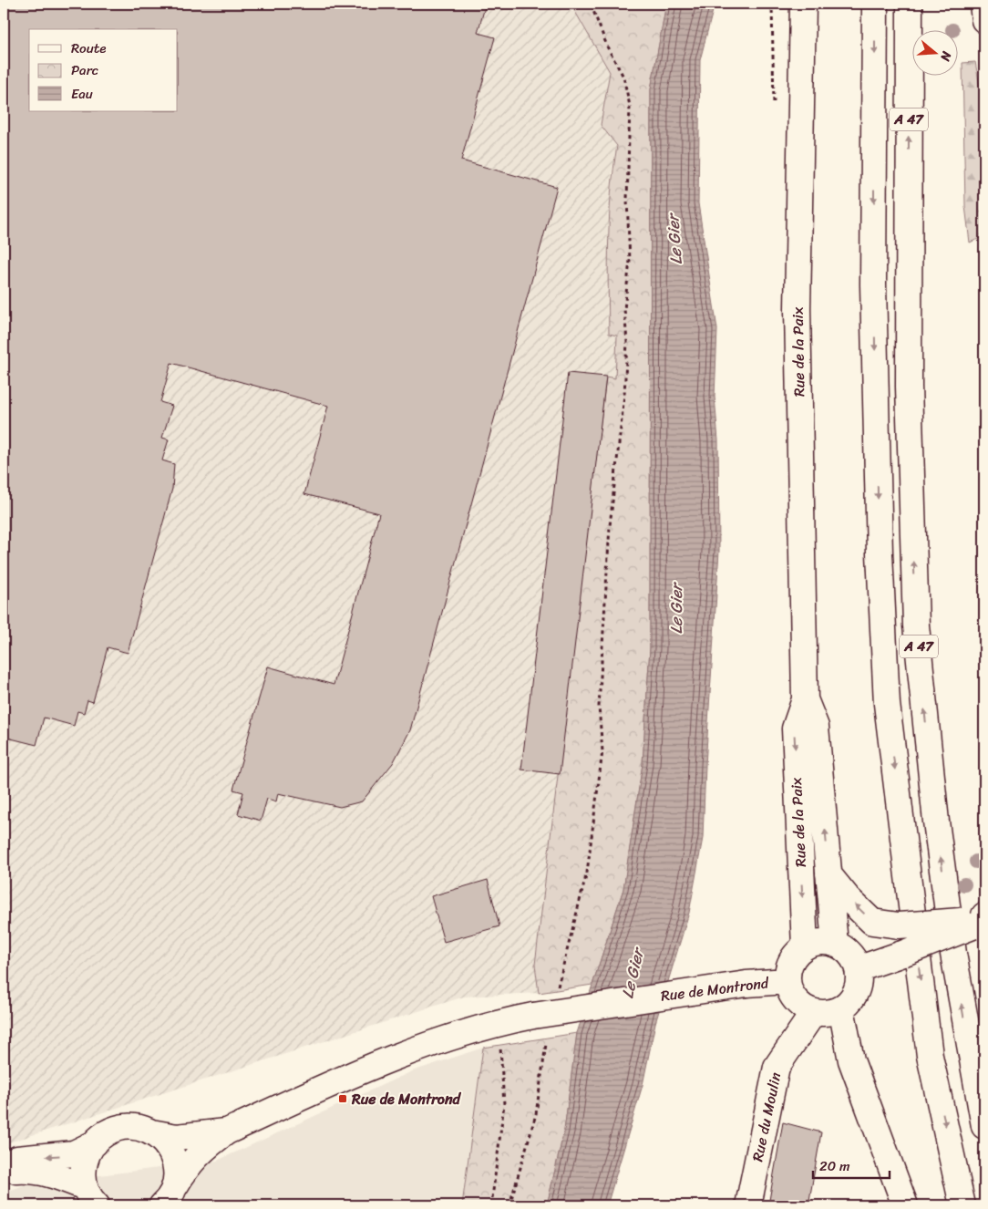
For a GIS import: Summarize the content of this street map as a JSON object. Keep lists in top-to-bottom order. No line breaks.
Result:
{"streets":{"main road":["A 47","Rue de la Paix","Rue de Montrond","Rue du Moulin"]},"crossings":[["Rue de la Paix","Rue de Montrond"],["Rue de la Paix","Rue du Moulin"],["Rue de Montrond","Rue du Moulin"]],"water":["Le Gier"],"places":{"transit":["Rue de Montrond"]},"legend":["Route","Parc","Eau"],"scale_bar":"20 m","north":"right"}
